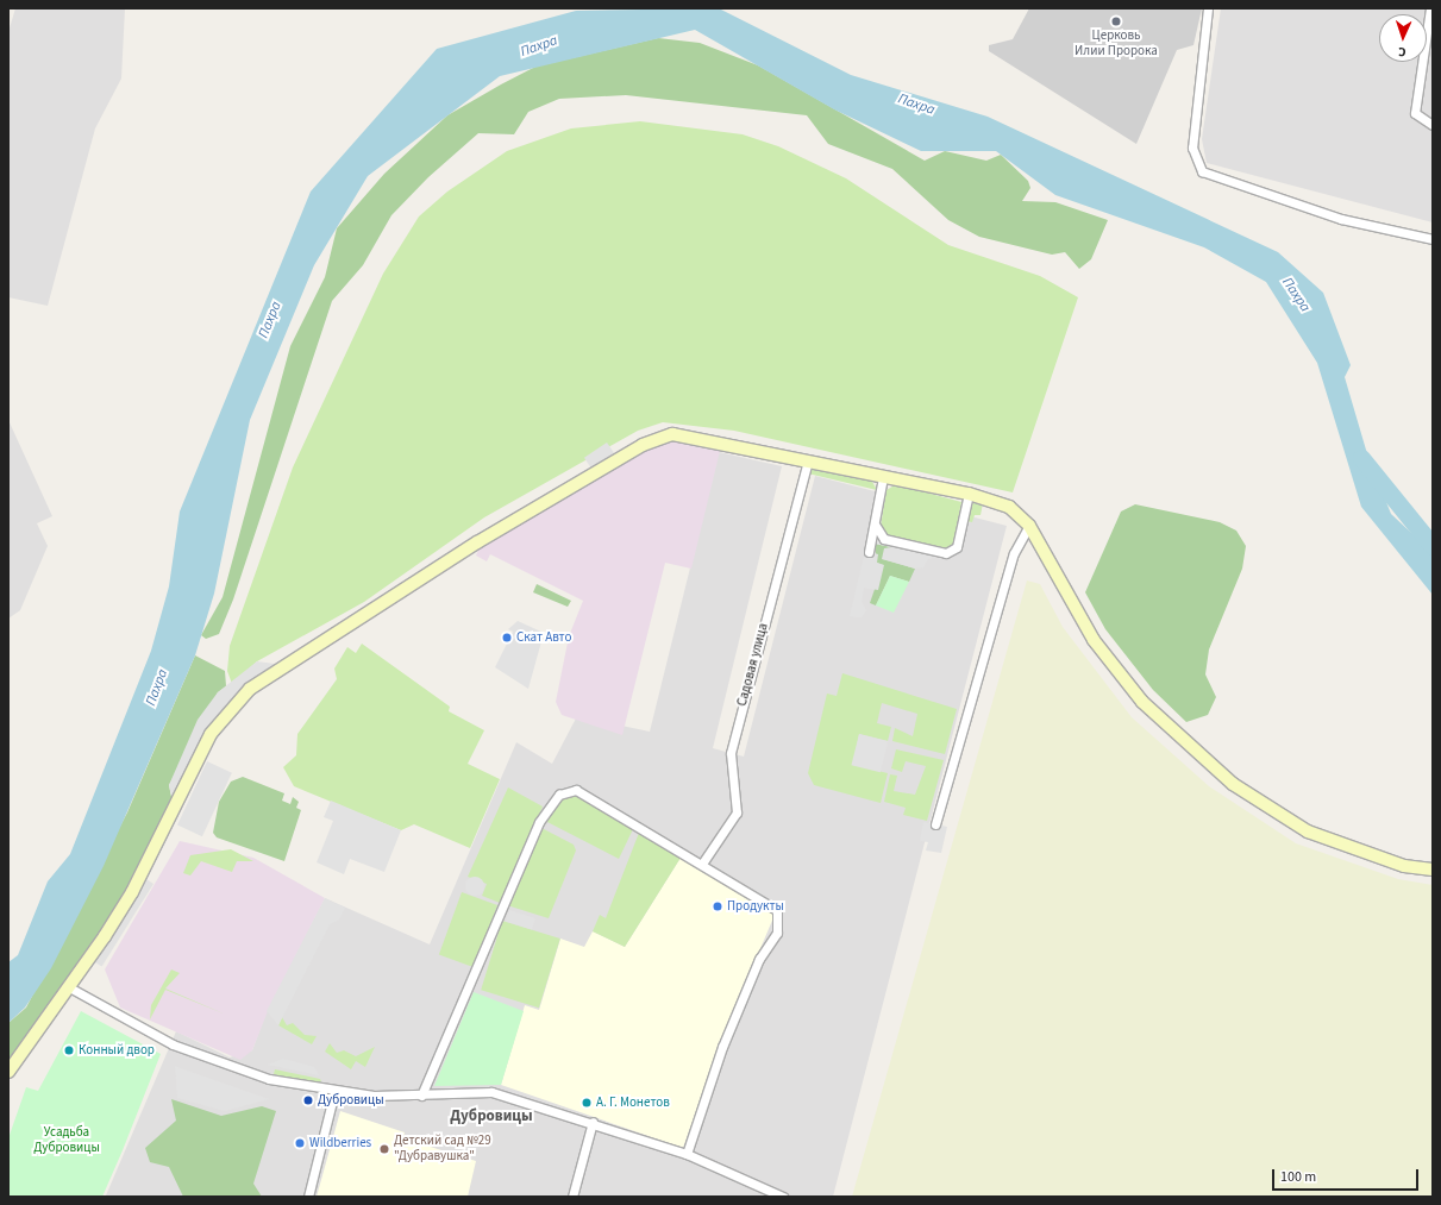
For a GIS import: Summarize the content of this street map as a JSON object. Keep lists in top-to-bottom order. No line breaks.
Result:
{"streets":{"street":["Садовая улица"]},"districts":["Дубровицы"],"water":["Пахра"],"parks":["Усадьба Дубровицы"],"places":["Церковь Илии Пророка","Скат Авто","Продукты","Конный двор","Дубровицы","А. Г. Монетов","Wildberries","Детский сад №29 \"Дубравушка\""],"scale_bar":"100 m","north":"bottom"}
